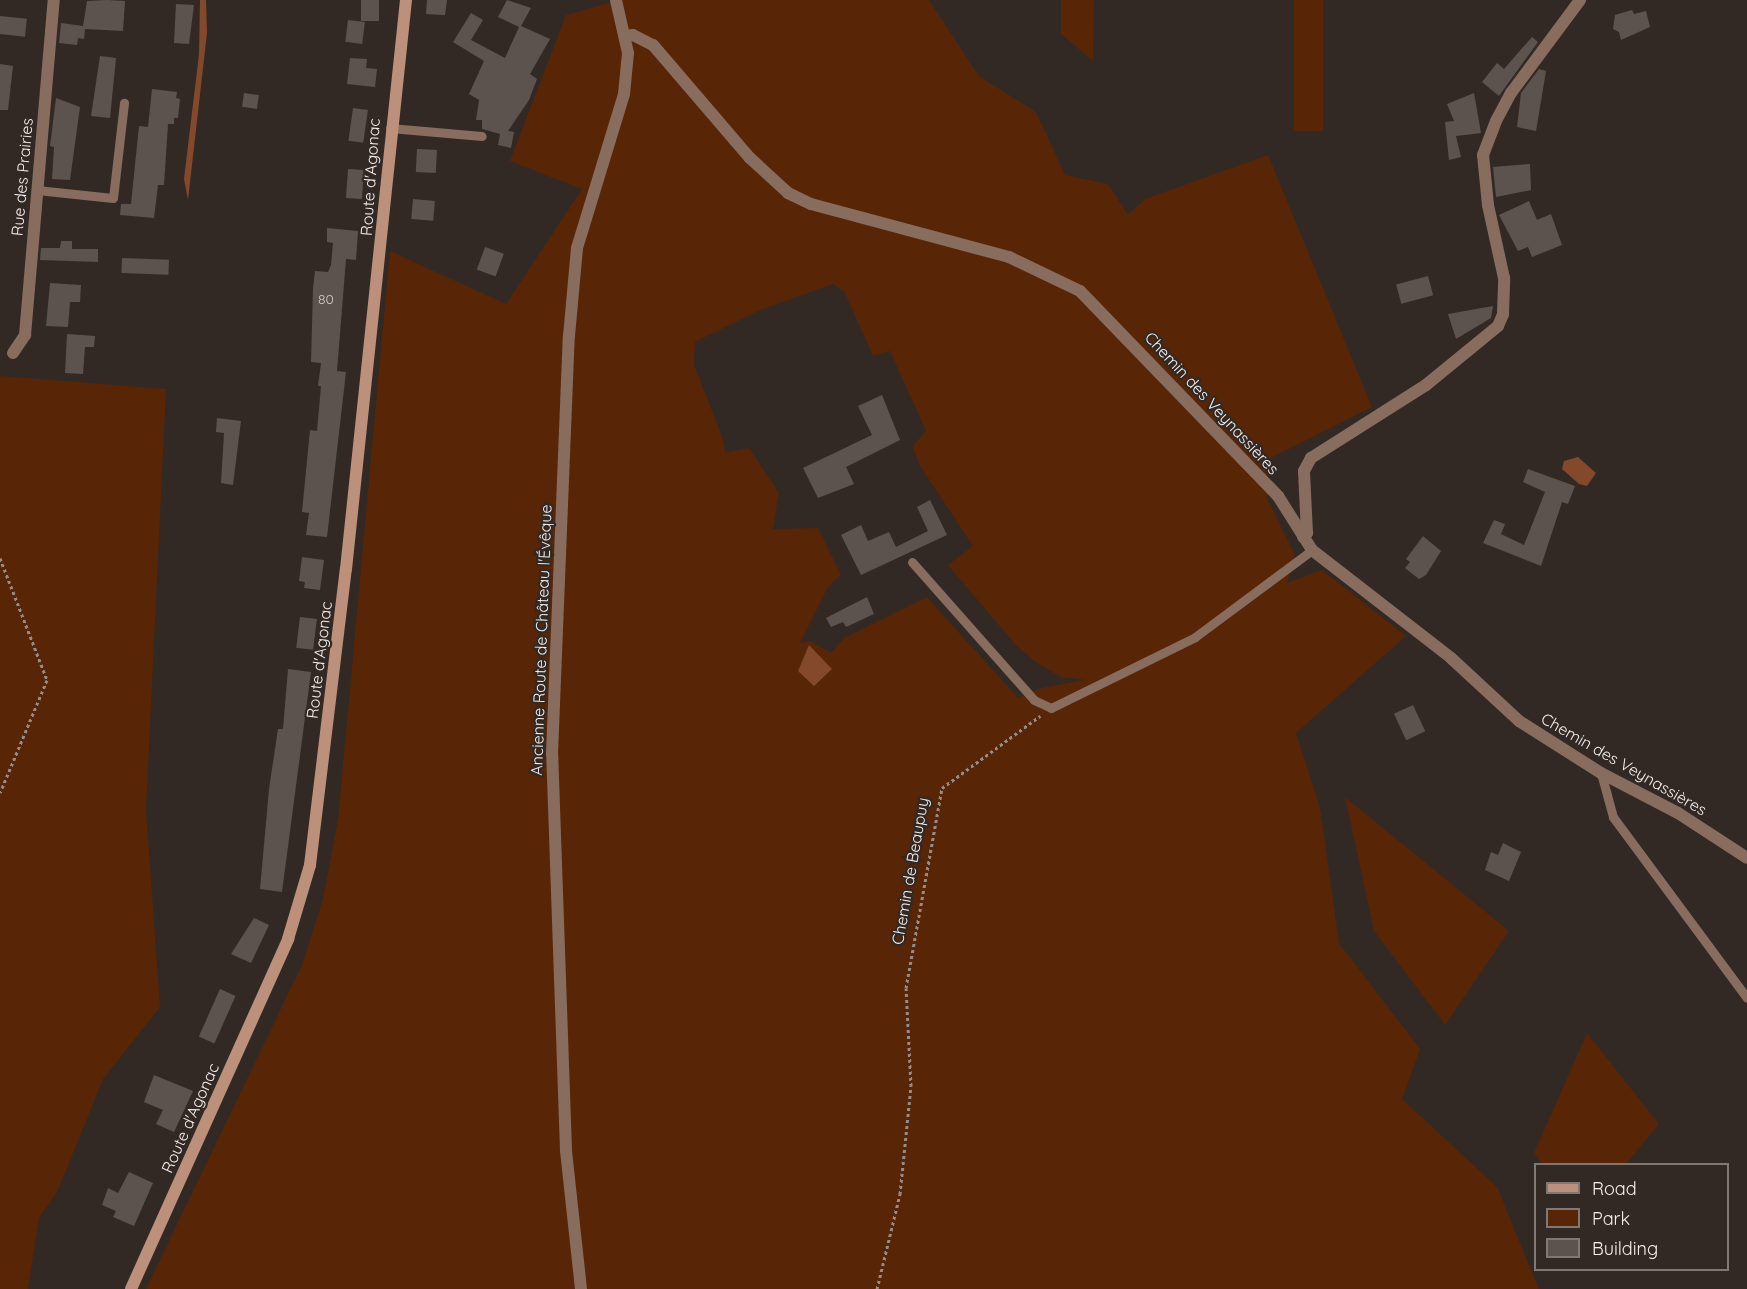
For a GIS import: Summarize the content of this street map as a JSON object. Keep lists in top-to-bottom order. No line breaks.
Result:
{"streets":{"main road":["Route d'Agonac"],"street":["Rue des Prairies","Chemin des Veynassières","Ancienne Route de Château l'Évêque"],"path":["Chemin de Beaupuy"]},"crossings":[["Chemin des Veynassières","Ancienne Route de Château l'Évêque"]],"house_numbers":["80"],"legend":["Road","Park","Building"]}
